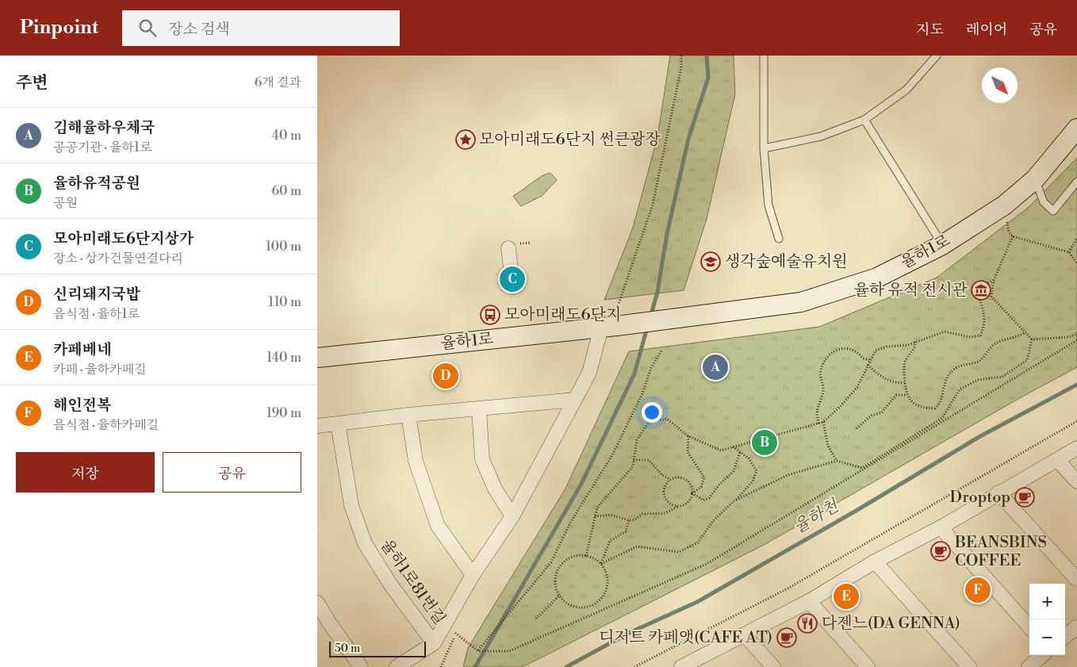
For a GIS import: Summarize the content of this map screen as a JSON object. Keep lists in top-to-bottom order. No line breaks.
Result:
{"streets":{"street":["율하1로","율하1로81번길"]},"crossings":[["율하1로","율하1로81번길"]],"water":["율하천"],"places":{"place":["모아미래도6단지 썬큰광장"],"school or university":["생각숲예술유치원"],"museum":["율하 유적 전시관"],"bus stop":["모아미래도6단지"],"cafe":["Droptop","BEANSBINS COFFEE","디저트 카페앳(CAFE AT)"],"restaurant":["다젠느(DA GENNA)"]},"scale_bar":"50 m","north":"bottom right","page":{"header":"Pinpoint","search":"장소 검색","nav":["지도","레이어","공유"],"heading":["주변","6개 결과"],"list":[{"mark":"A","name":"김해율하우체국","note":"공공기관 · 율하1로","value":"40 m"},{"mark":"B","name":"율하유적공원","note":"공원","value":"60 m"},{"mark":"C","name":"모아미래도6단지상가","note":"장소 · 상가건물연결다리","value":"100 m"},{"mark":"D","name":"신리돼지국밥","note":"음식점 · 율하1로","value":"110 m"},{"mark":"E","name":"카페베네","note":"카페 · 율하카페길","value":"140 m"},{"mark":"F","name":"해인전복","note":"음식점 · 율하카페길","value":"190 m"}],"pins":["C","A","D","B","F","E"],"buttons":["저장","공유"],"map_buttons":["+","−"],"scale":"50 m"}}
